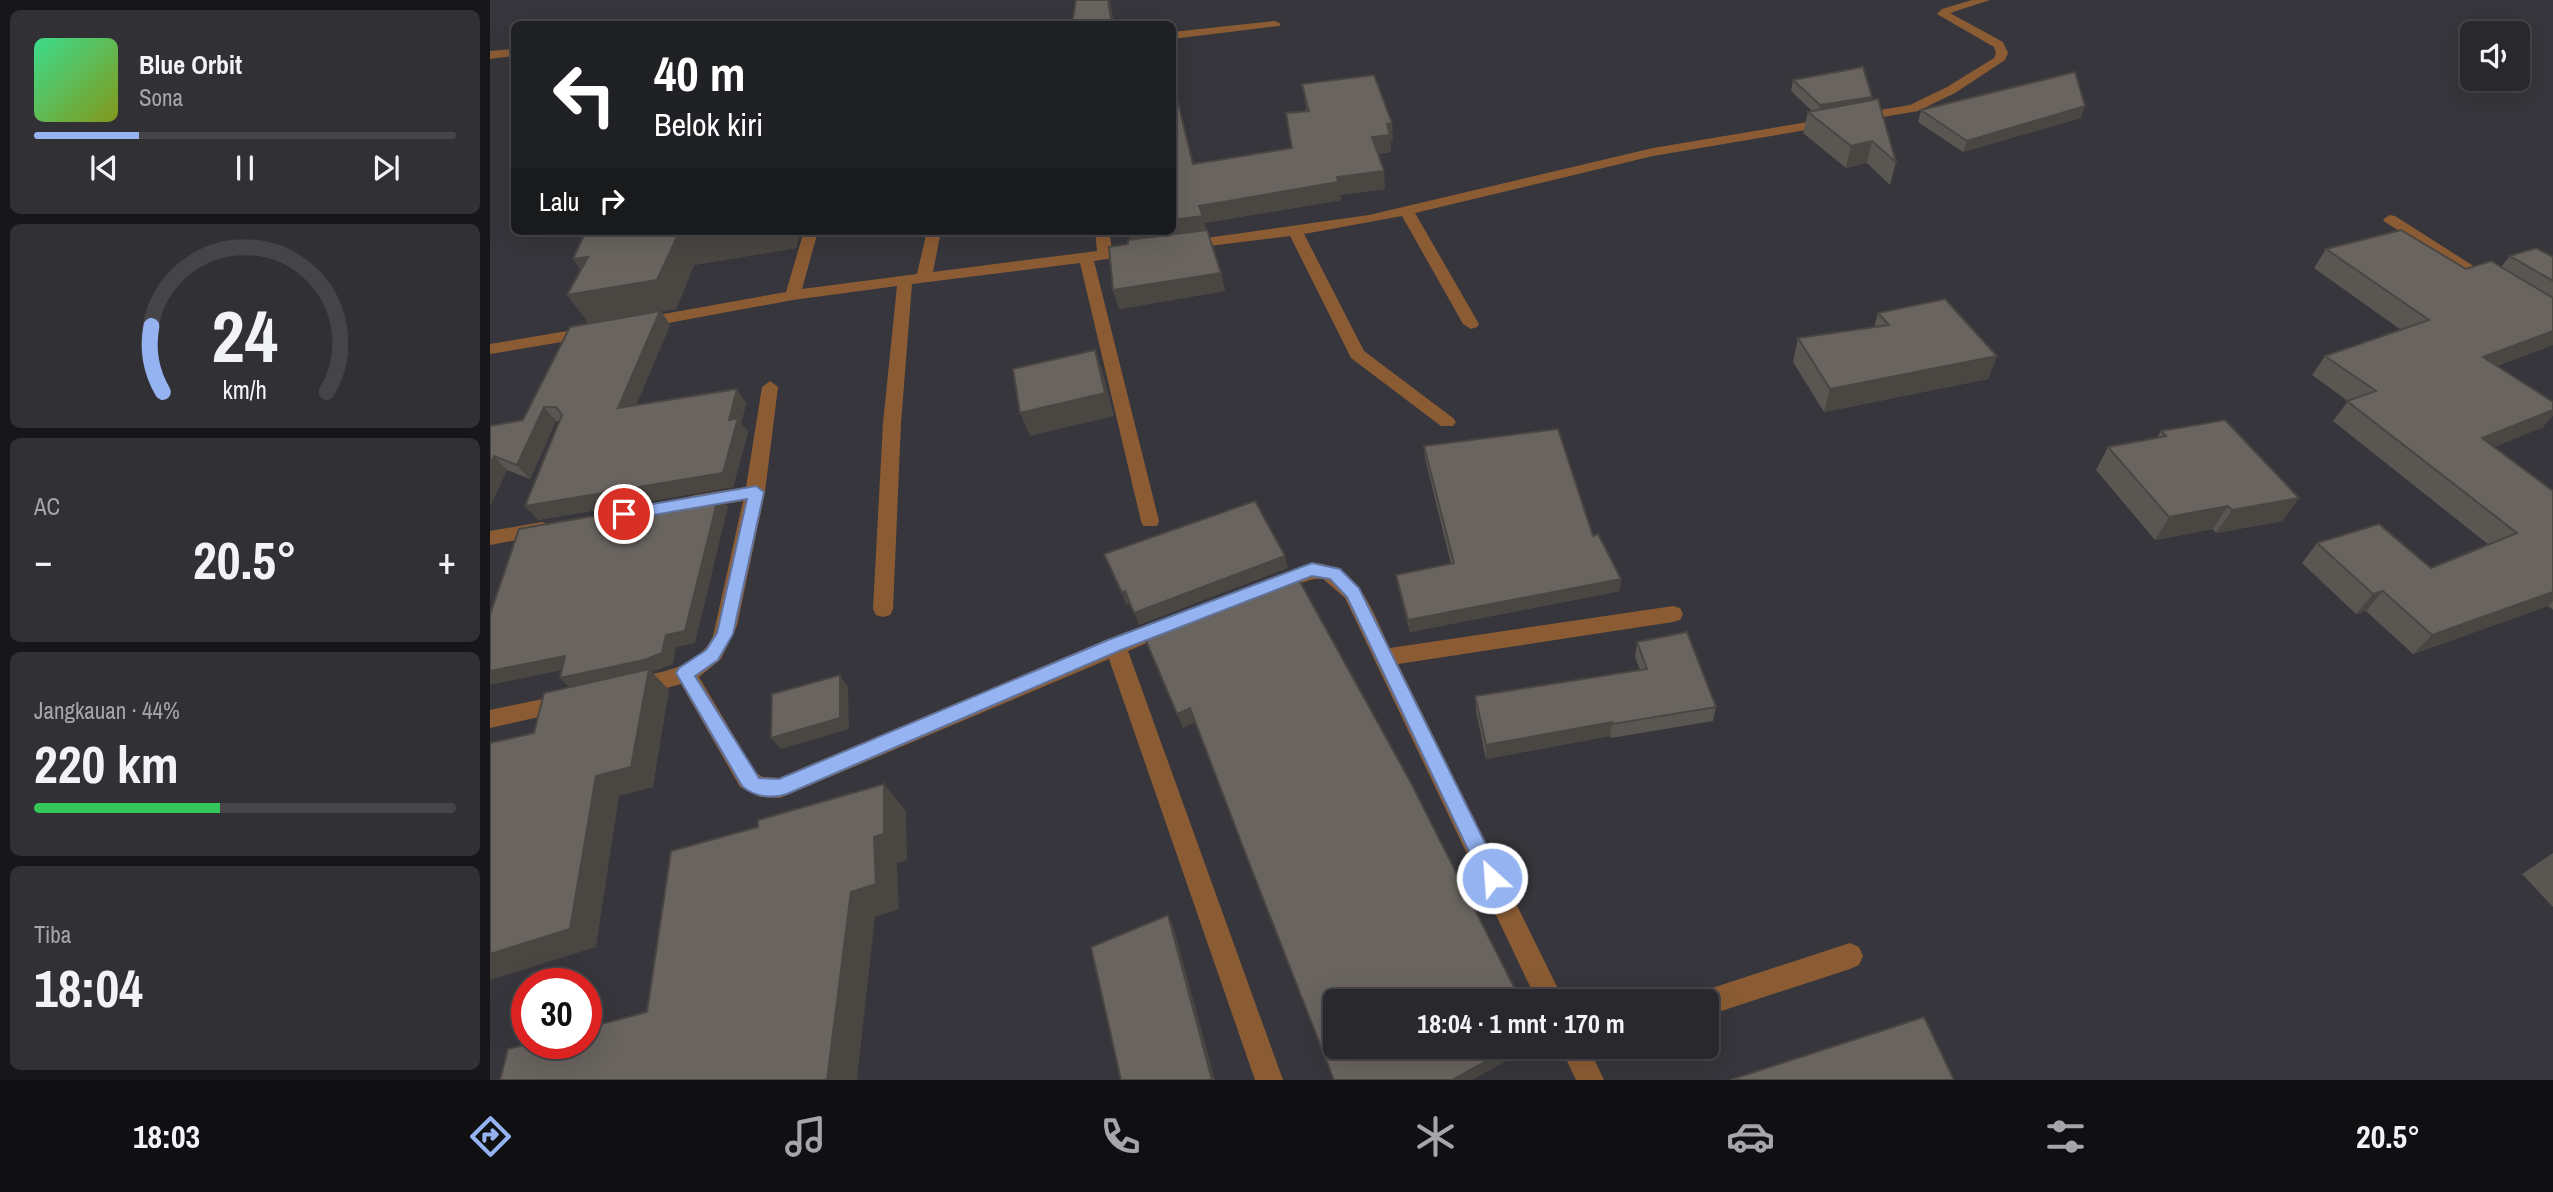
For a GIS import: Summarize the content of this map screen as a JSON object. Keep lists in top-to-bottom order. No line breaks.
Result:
{"page":{"turn":["40 m","Belok kiri"],"song":["Blue Orbit","Sona"],"then":"Lalu","tile":["AC",["Jangkauan · 44%","220 km"],["Tiba","18:04"]],"heat":["−","20.5°","+"],"limit":"30","trip":"18:04 · 1 mnt · 170 m","tabs":["18:03","20.5°"],"gauge":["24","km/h"]}}
